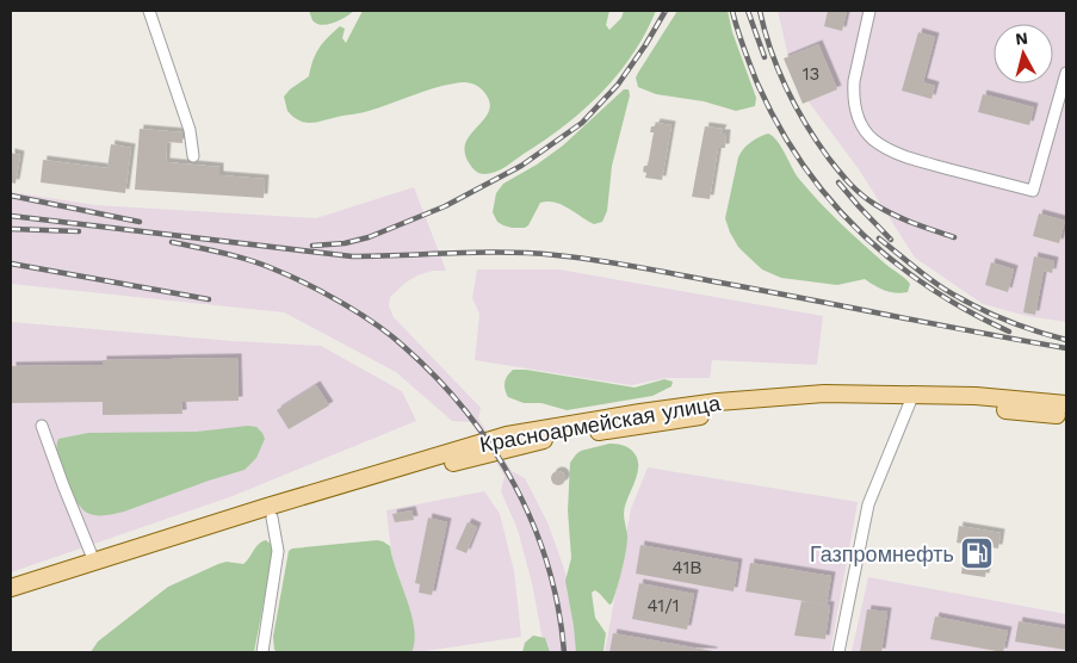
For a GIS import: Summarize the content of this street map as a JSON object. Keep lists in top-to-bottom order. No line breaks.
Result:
{"streets":{"main road":["Красноармейская улица"]},"places":{"fuel station":["Газпромнефть"]},"house_numbers":["13","41В","41/1"],"north":"top"}
